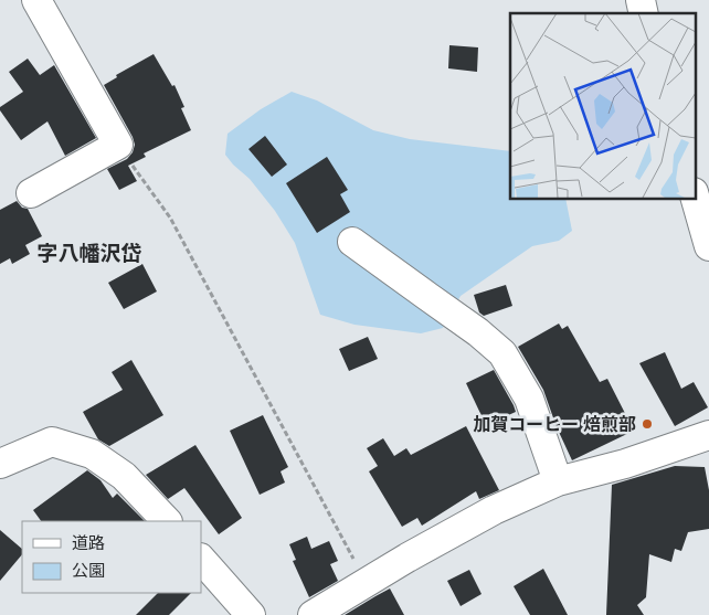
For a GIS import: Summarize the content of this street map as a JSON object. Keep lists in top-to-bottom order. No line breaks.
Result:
{"districts":["字八幡沢岱"],"places":["加賀コーヒー 焙煎部"],"legend":["道路","公園"]}
